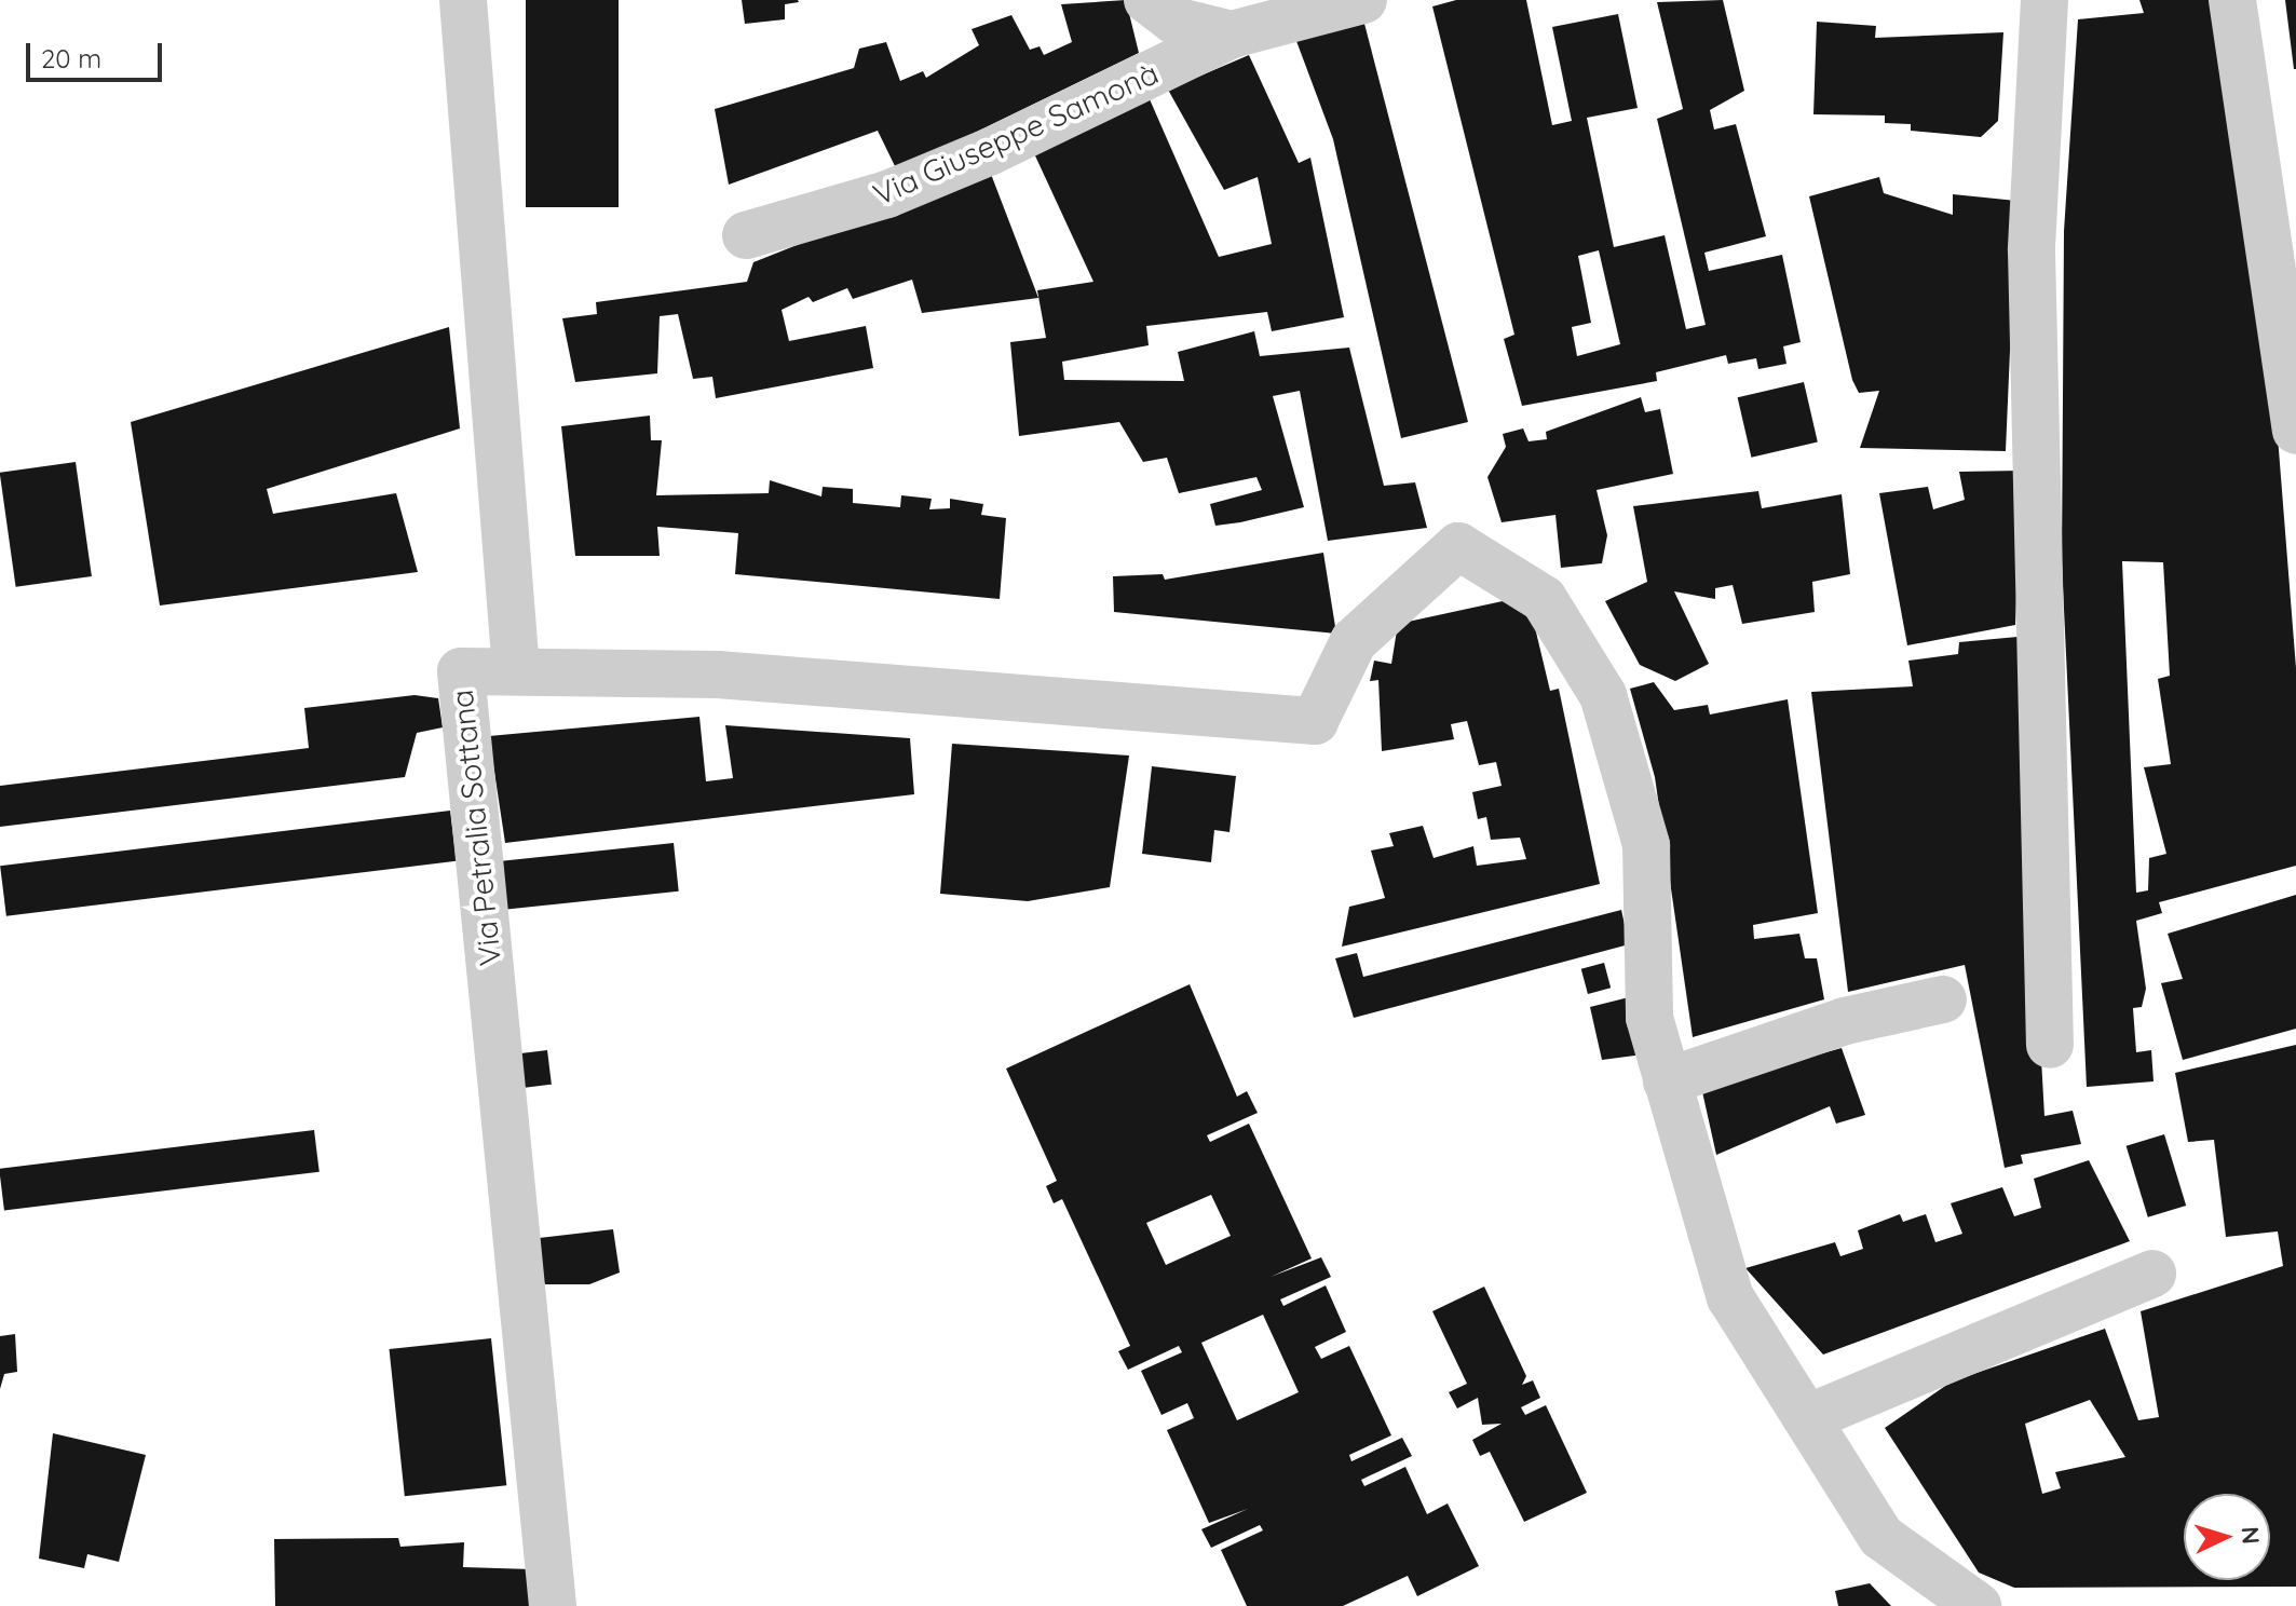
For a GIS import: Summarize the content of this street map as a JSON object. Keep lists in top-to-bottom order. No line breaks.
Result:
{"streets":{"street":["Via Giuseppe Samonà","Via Petralia Sottana"]},"scale_bar":"20 m","north":"right"}
